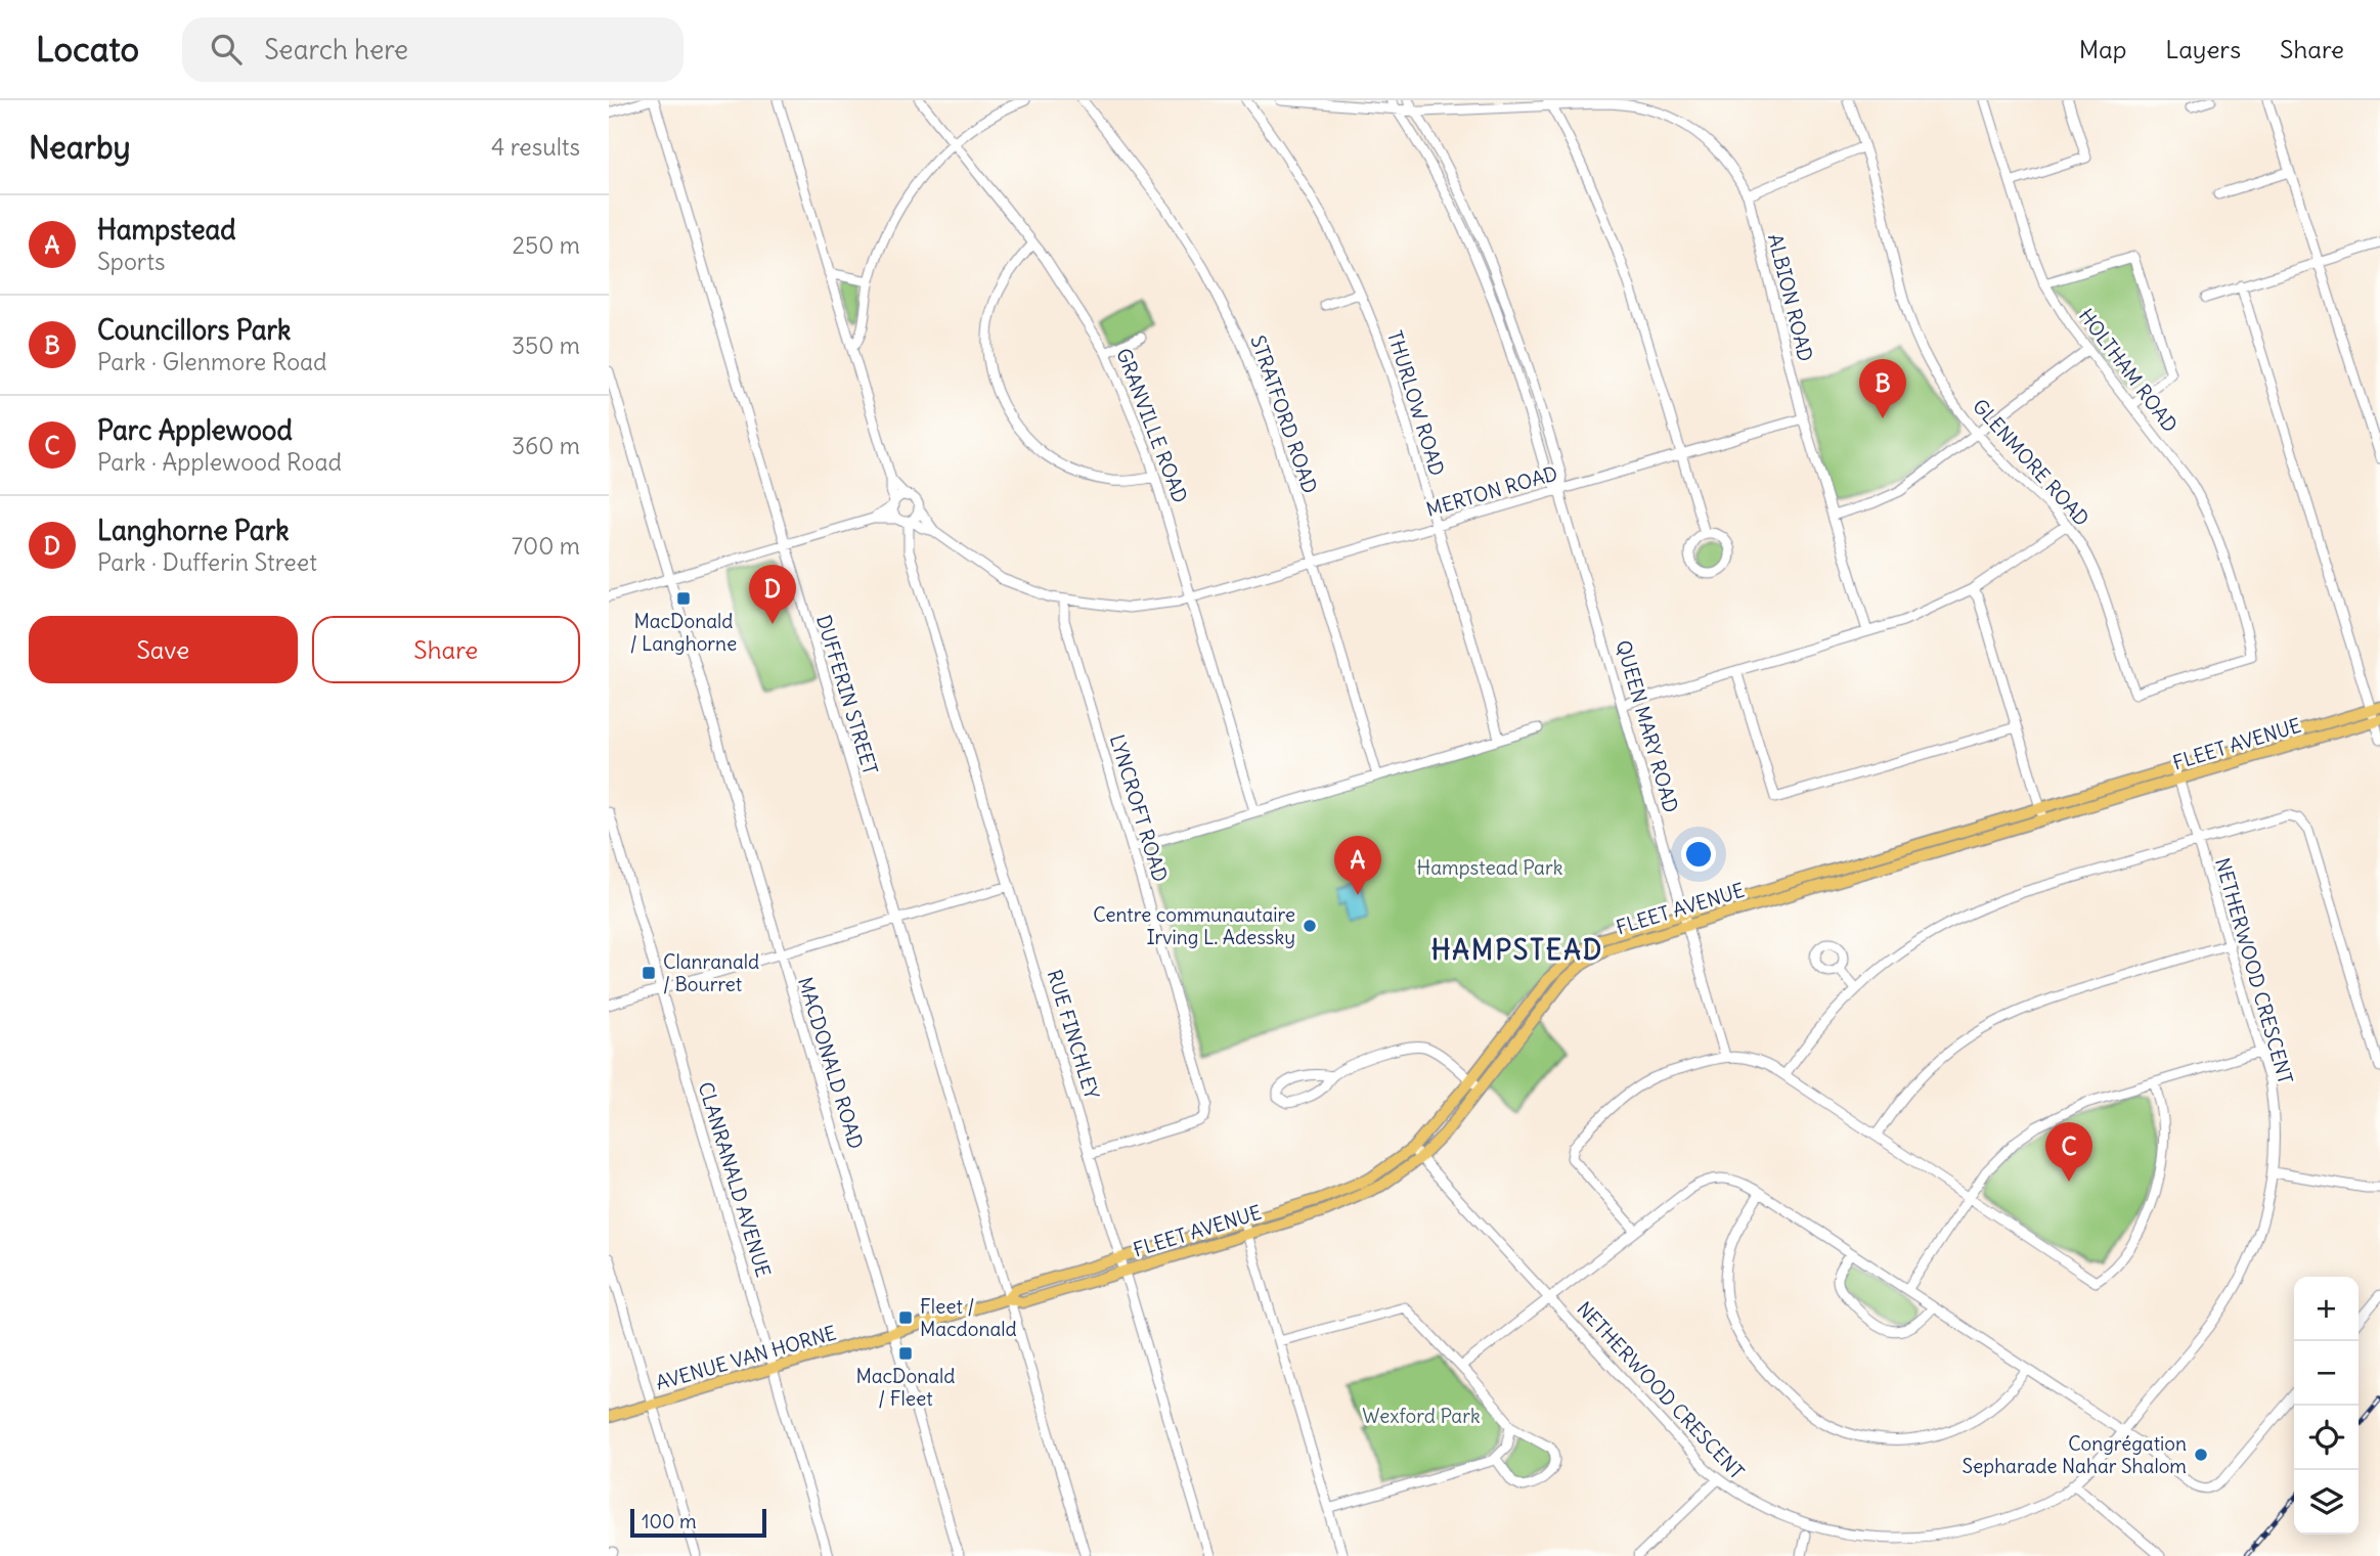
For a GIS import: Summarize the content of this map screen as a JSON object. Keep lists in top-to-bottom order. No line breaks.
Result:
{"streets":{"main road":["FLEET AVENUE","AVENUE VAN HORNE"],"street":["ALBION ROAD","HOLTHAM ROAD","THURLOW ROAD","STRATFORD ROAD","GRANVILLE ROAD","GLENMORE ROAD","MERTON ROAD","DUFFERIN STREET","QUEEN MARY ROAD","LYNCROFT ROAD","NETHERWOOD CRESCENT","RUE FINCHLEY","MACDONALD ROAD","CLANRANALD AVENUE"]},"crossings":[["ALBION ROAD","MERTON ROAD"],["ALBION ROAD","QUEEN MARY ROAD"],["HOLTHAM ROAD","GLENMORE ROAD"],["THURLOW ROAD","MERTON ROAD"],["STRATFORD ROAD","MERTON ROAD"],["GRANVILLE ROAD","MERTON ROAD"],["MERTON ROAD","QUEEN MARY ROAD"],["MERTON ROAD","LYNCROFT ROAD"],["DUFFERIN STREET","FLEET AVENUE"],["QUEEN MARY ROAD","FLEET AVENUE"],["FLEET AVENUE","NETHERWOOD CRESCENT"],["FLEET AVENUE","RUE FINCHLEY"],["FLEET AVENUE","MACDONALD ROAD"],["FLEET AVENUE","AVENUE VAN HORNE"],["LYNCROFT ROAD","RUE FINCHLEY"],["MACDONALD ROAD","AVENUE VAN HORNE"],["CLANRANALD AVENUE","AVENUE VAN HORNE"]],"districts":["HAMPSTEAD"],"parks":["Hampstead Park","Wexford Park"],"places":{"transit":["MacDonald / Langhorne","Clanranald / Bourret","Fleet / Macdonald","MacDonald / Fleet"],"other":["Centre communautaire Irving L. Adessky","Congrégation Sepharade Nahar Shalom"]},"scale_bar":"100 m","page":{"header":"Locato","search":"Search here","nav":["Map","Layers","Share"],"heading":["Nearby","4 results"],"list":[{"mark":"A","name":"Hampstead","note":"Sports","value":"250 m"},{"mark":"B","name":"Councillors Park","note":"Park · Glenmore Road","value":"350 m"},{"mark":"C","name":"Parc Applewood","note":"Park · Applewood Road","value":"360 m"},{"mark":"D","name":"Langhorne Park","note":"Park · Dufferin Street","value":"700 m"}],"pins":["B","D","A","C"],"buttons":["Save","Share"],"map_buttons":["+","−"],"scale":"100 m"}}
